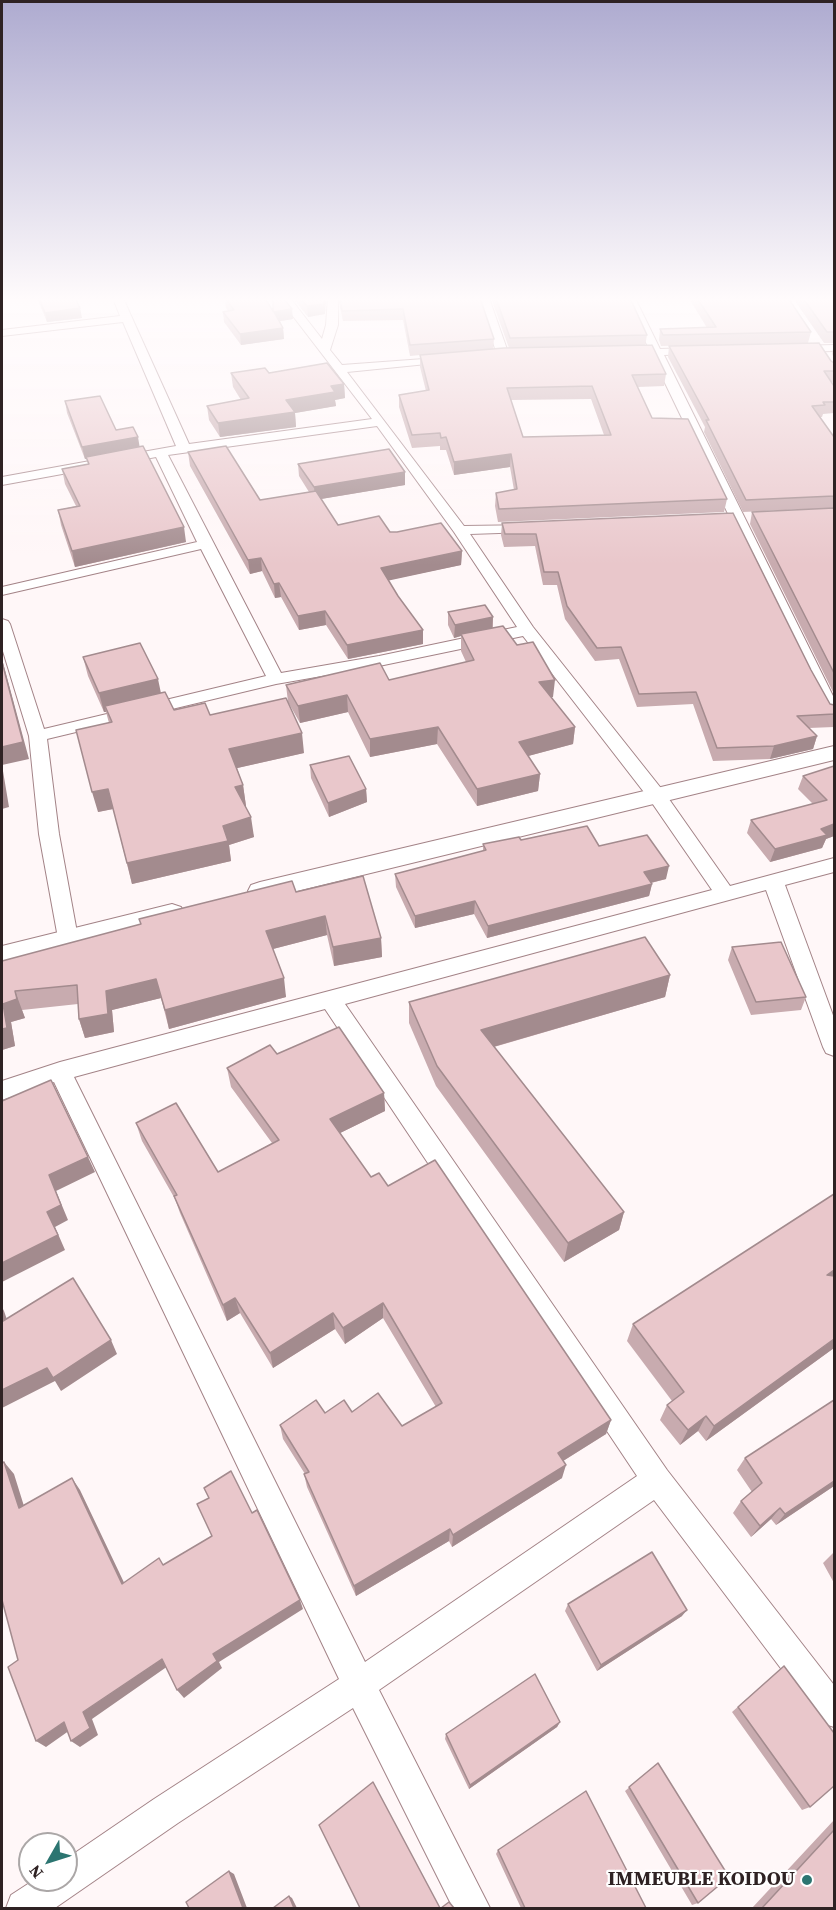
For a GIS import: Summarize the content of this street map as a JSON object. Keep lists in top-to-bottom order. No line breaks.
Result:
{"places":["IMMEUBLE KOIDOU"],"north":"bottom left"}
